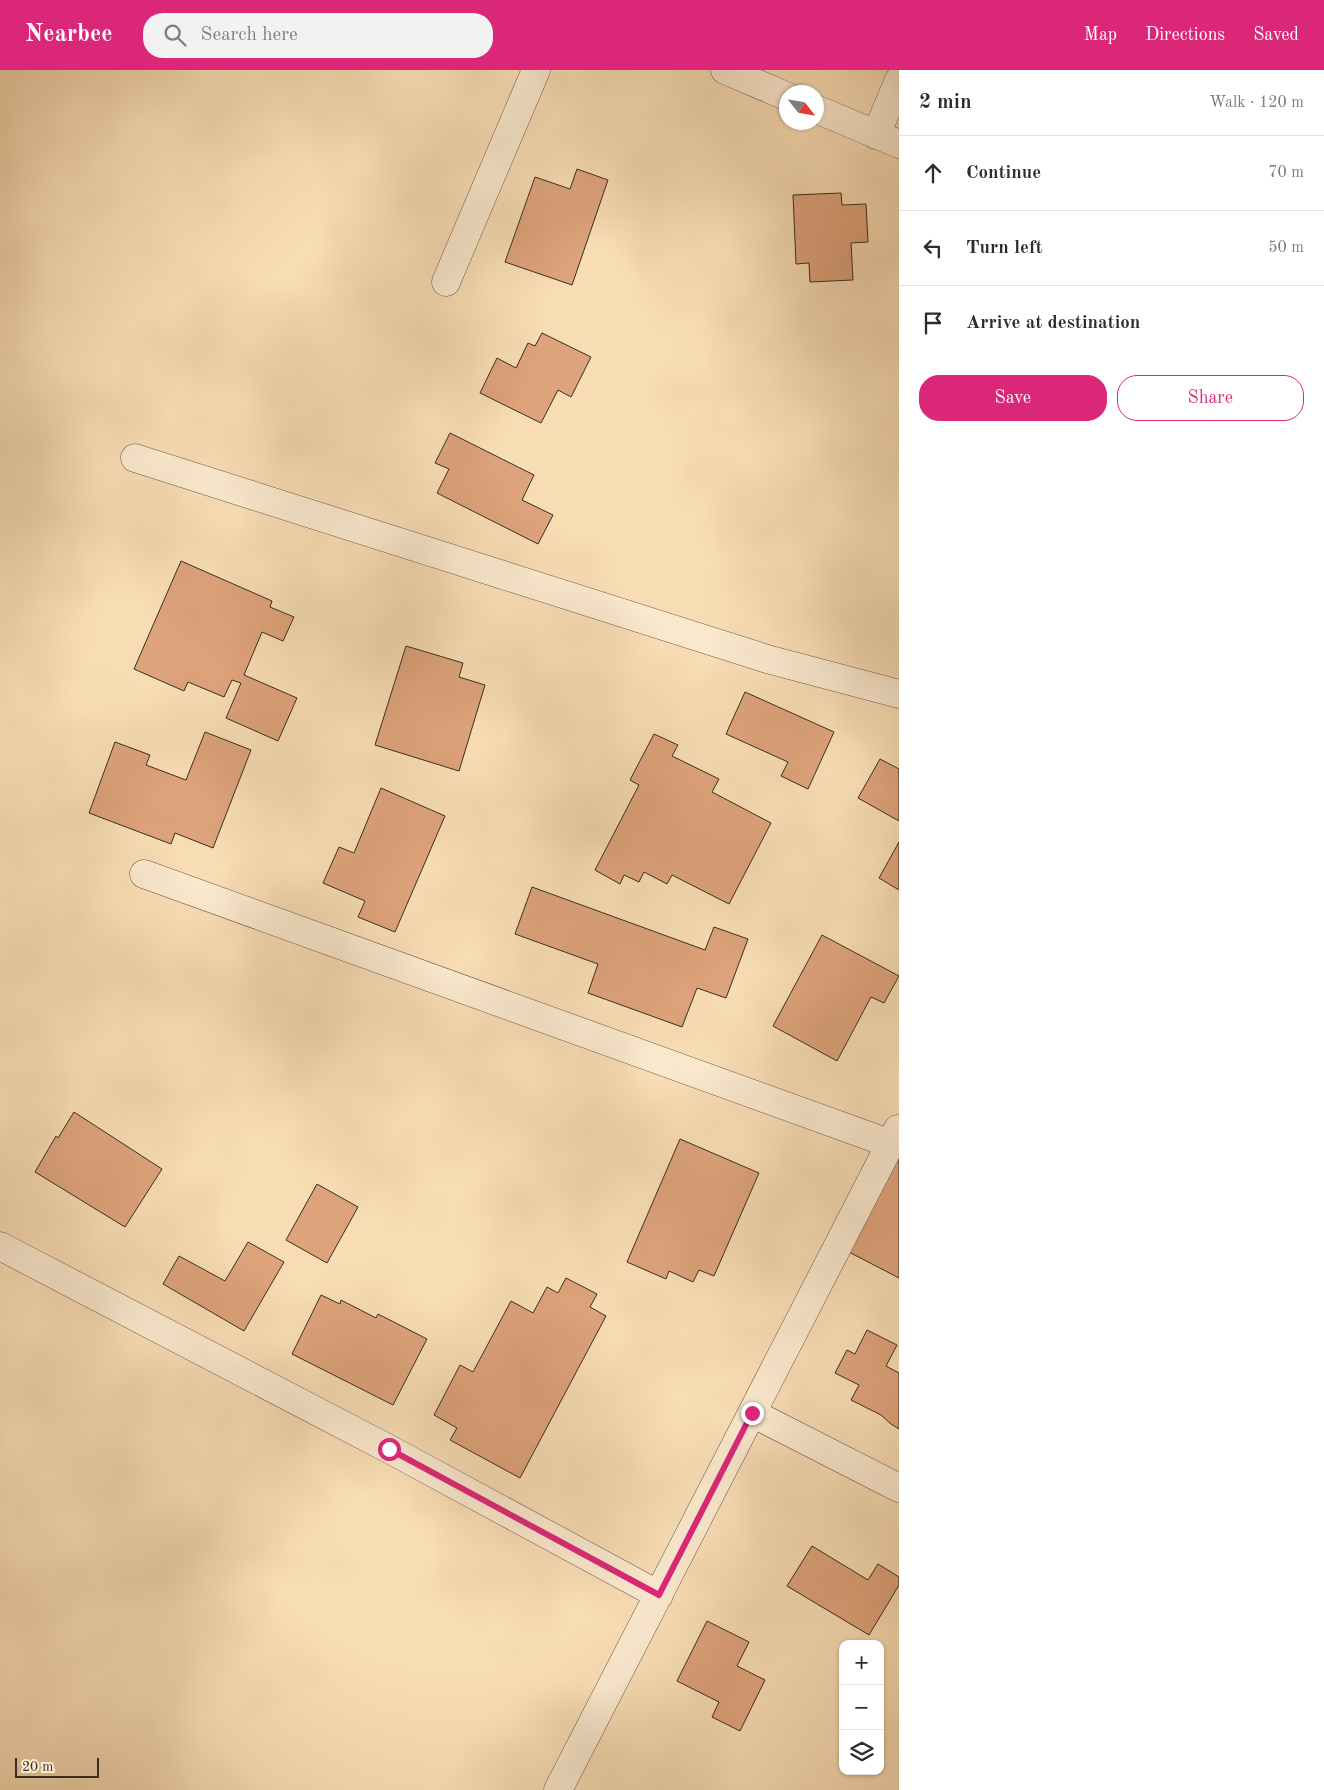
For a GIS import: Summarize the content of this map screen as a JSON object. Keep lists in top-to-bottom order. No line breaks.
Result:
{"scale_bar":"20 m","north":"bottom right","page":{"header":"Nearbee","search":"Search here","nav":["Map","Directions","Saved"],"heading":["2 min","Walk · 120 m"],"list":[["Continue","70 m"],["Turn left","50 m"],"Arrive at destination"],"buttons":["Save","Share"],"map_buttons":["+","−"],"scale":"20 m"}}
